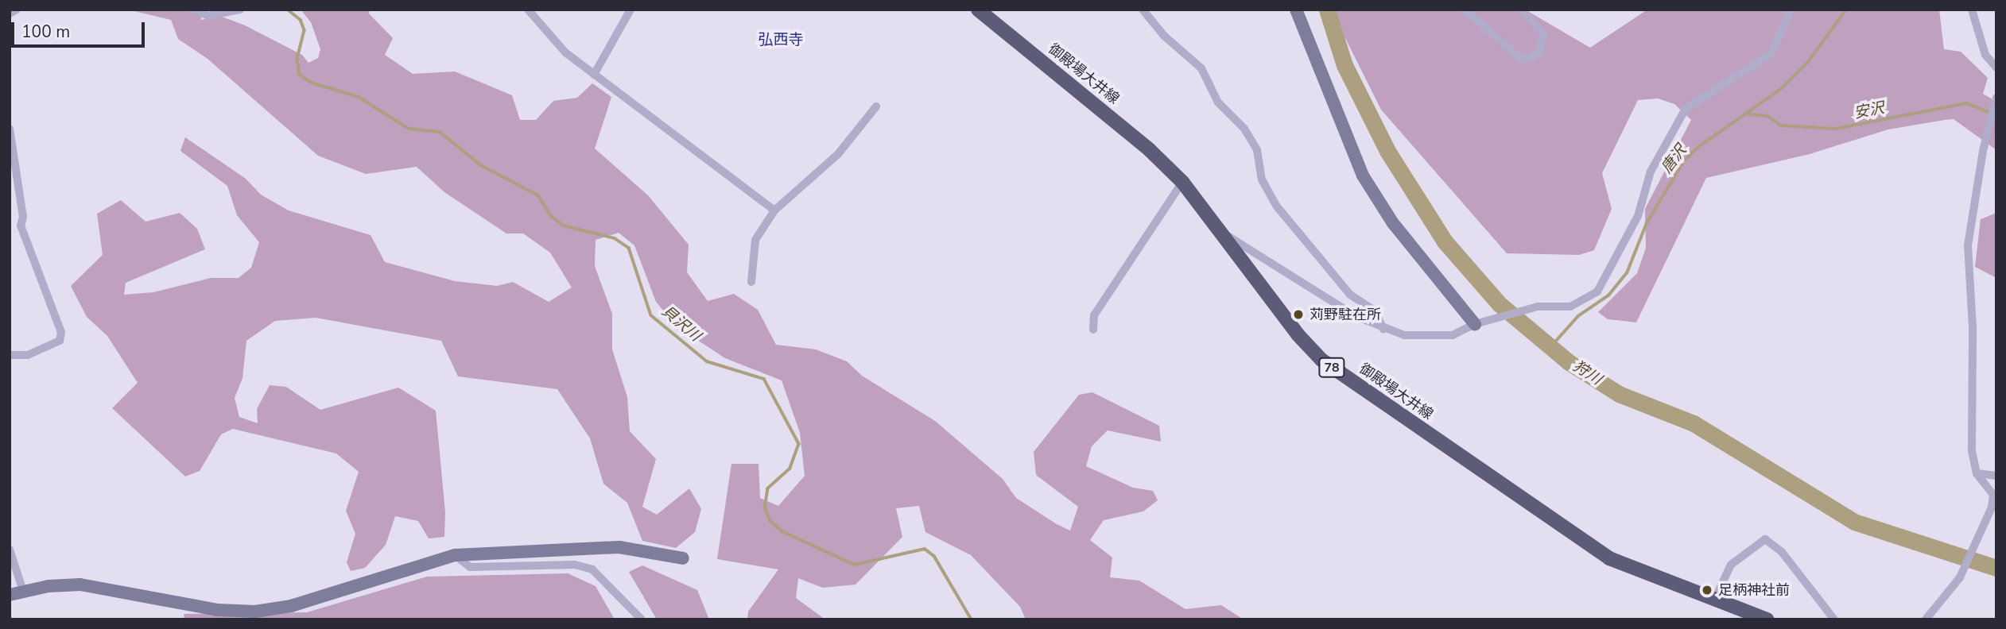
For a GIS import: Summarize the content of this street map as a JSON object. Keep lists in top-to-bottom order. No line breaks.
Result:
{"streets":{"main road":["御殿場大井線","78"]},"districts":["弘西寺"],"water":["安沢","唐沢","貝沢川","狩川"],"places":["苅野駐在所","足柄神社前"],"scale_bar":"100 m"}
